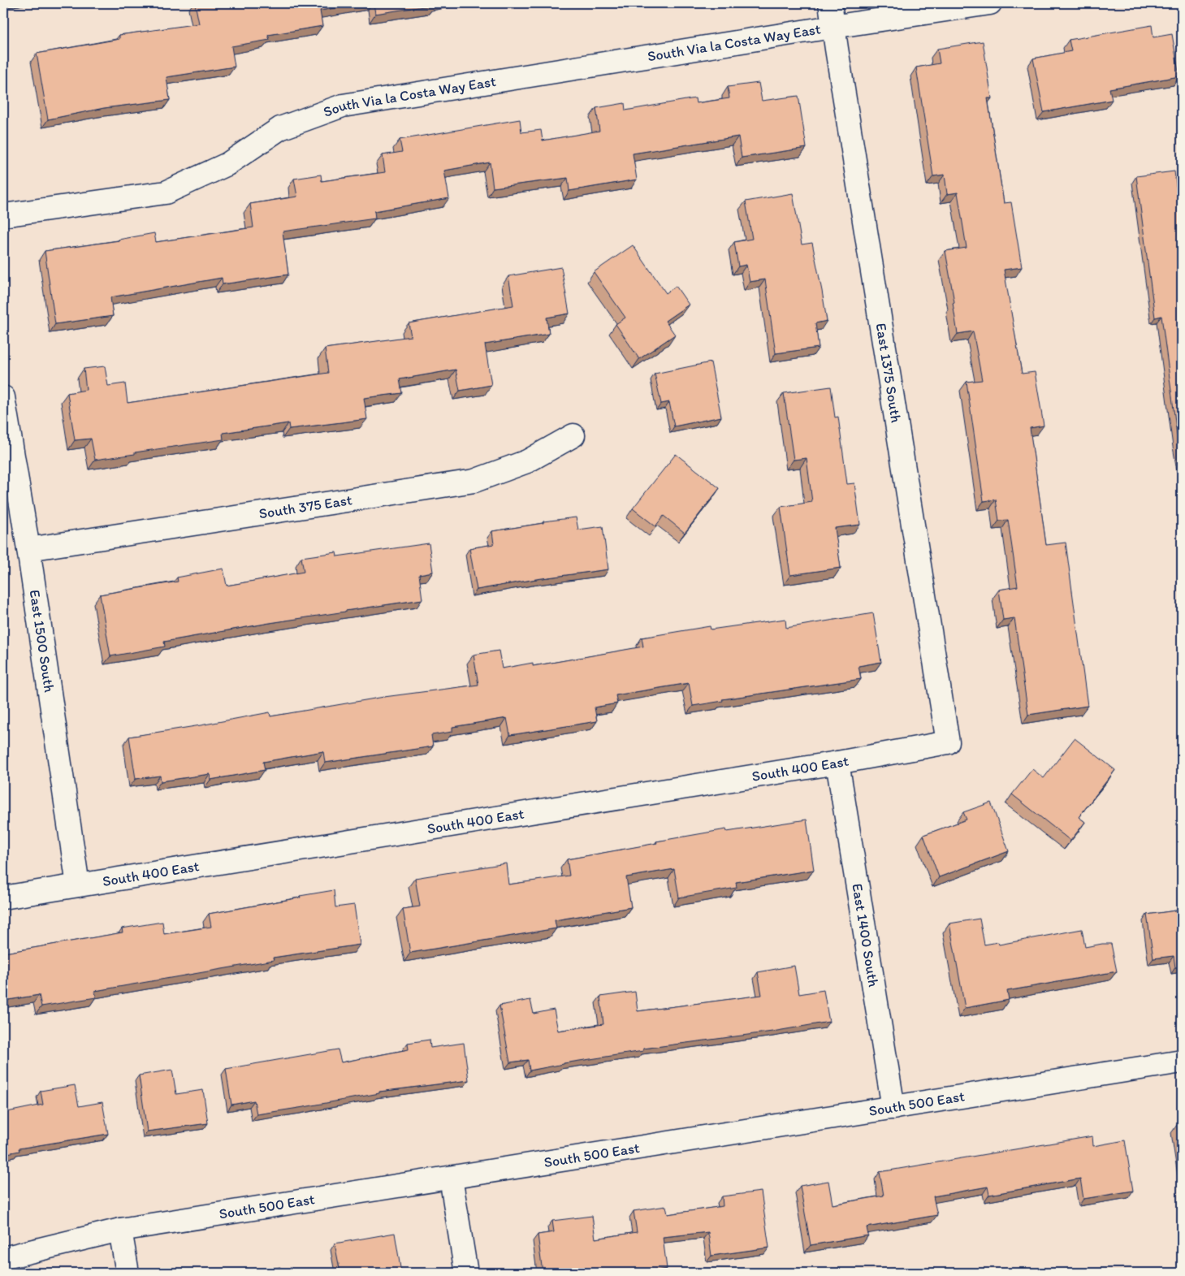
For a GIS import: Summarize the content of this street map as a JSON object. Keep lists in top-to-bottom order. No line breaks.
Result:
{"streets":{"street":["South Via la Costa Way East","East 1375 South","South 375 East","East 1500 South","South 400 East","East 1400 South","South 500 East"]},"crossings":[["South Via la Costa Way East","East 1375 South"],["East 1375 South","South 400 East"],["South 375 East","East 1500 South"],["East 1500 South","South 400 East"],["South 400 East","East 1400 South"],["East 1400 South","South 500 East"]]}
